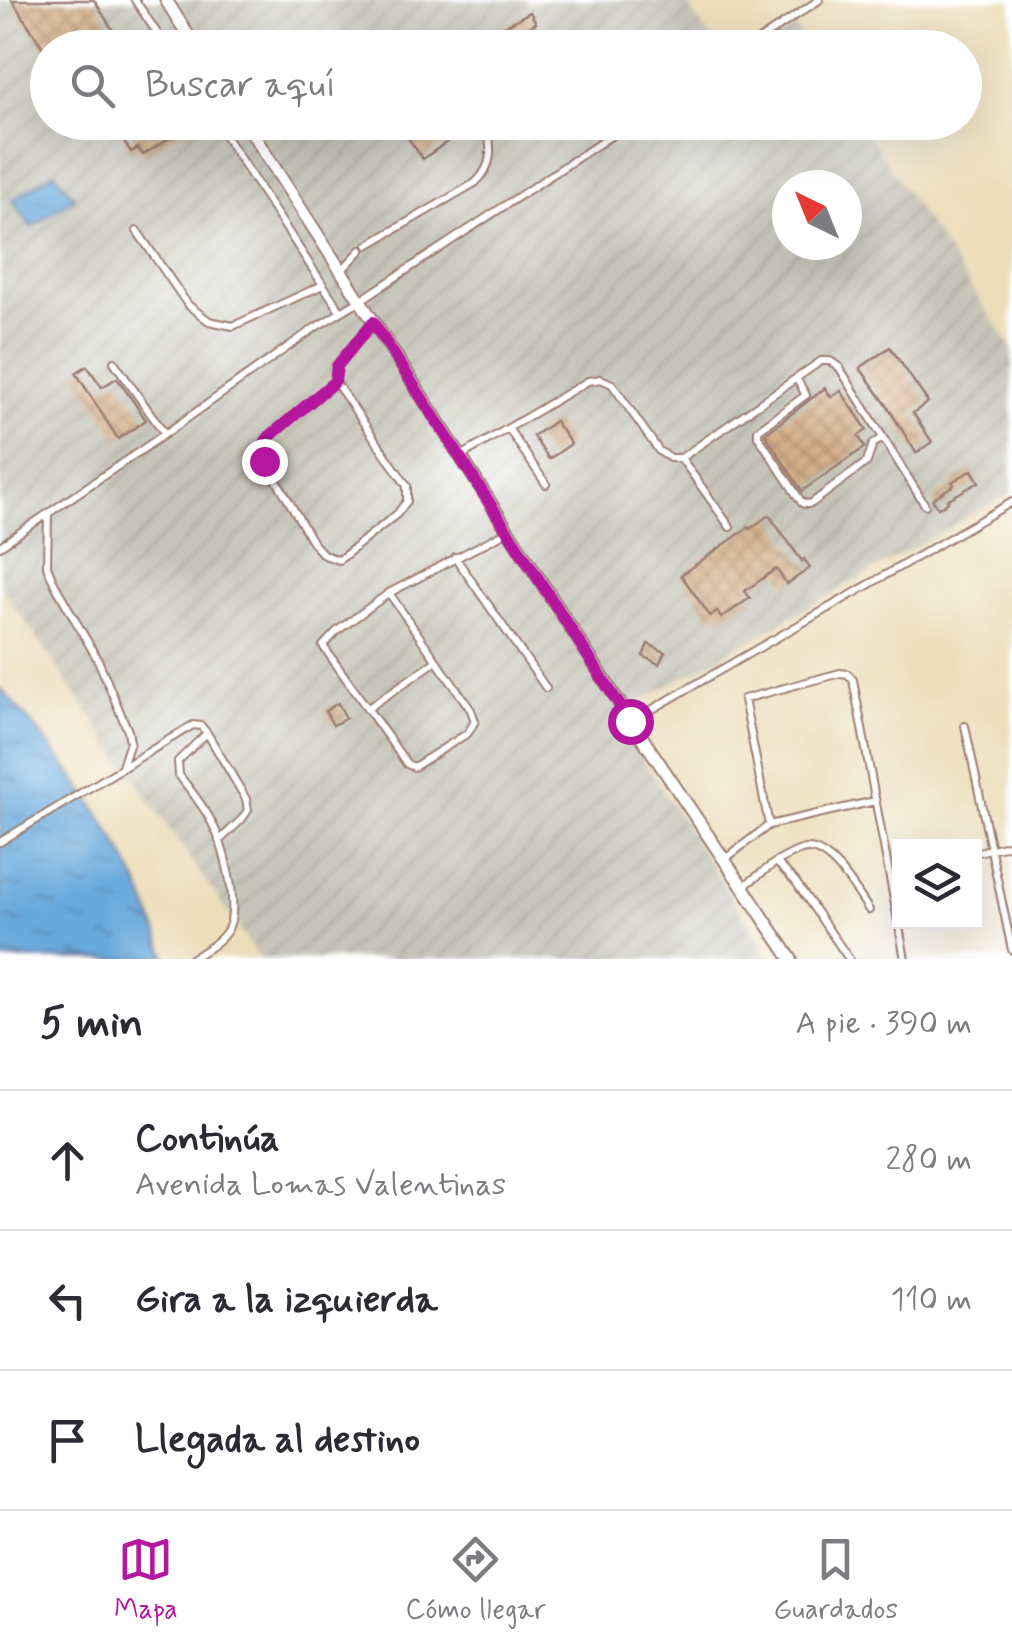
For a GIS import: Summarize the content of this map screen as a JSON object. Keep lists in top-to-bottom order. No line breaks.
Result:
{"north":"top left","page":{"search":"Buscar aquí","heading":["5 min","A pie · 390 m"],"list":[["Continúa","Avenida Lomas Valentinas","280 m"],["Gira a la izquierda","110 m"],"Llegada al destino"],"nav":["Mapa","Cómo llegar","Guardados"]}}
